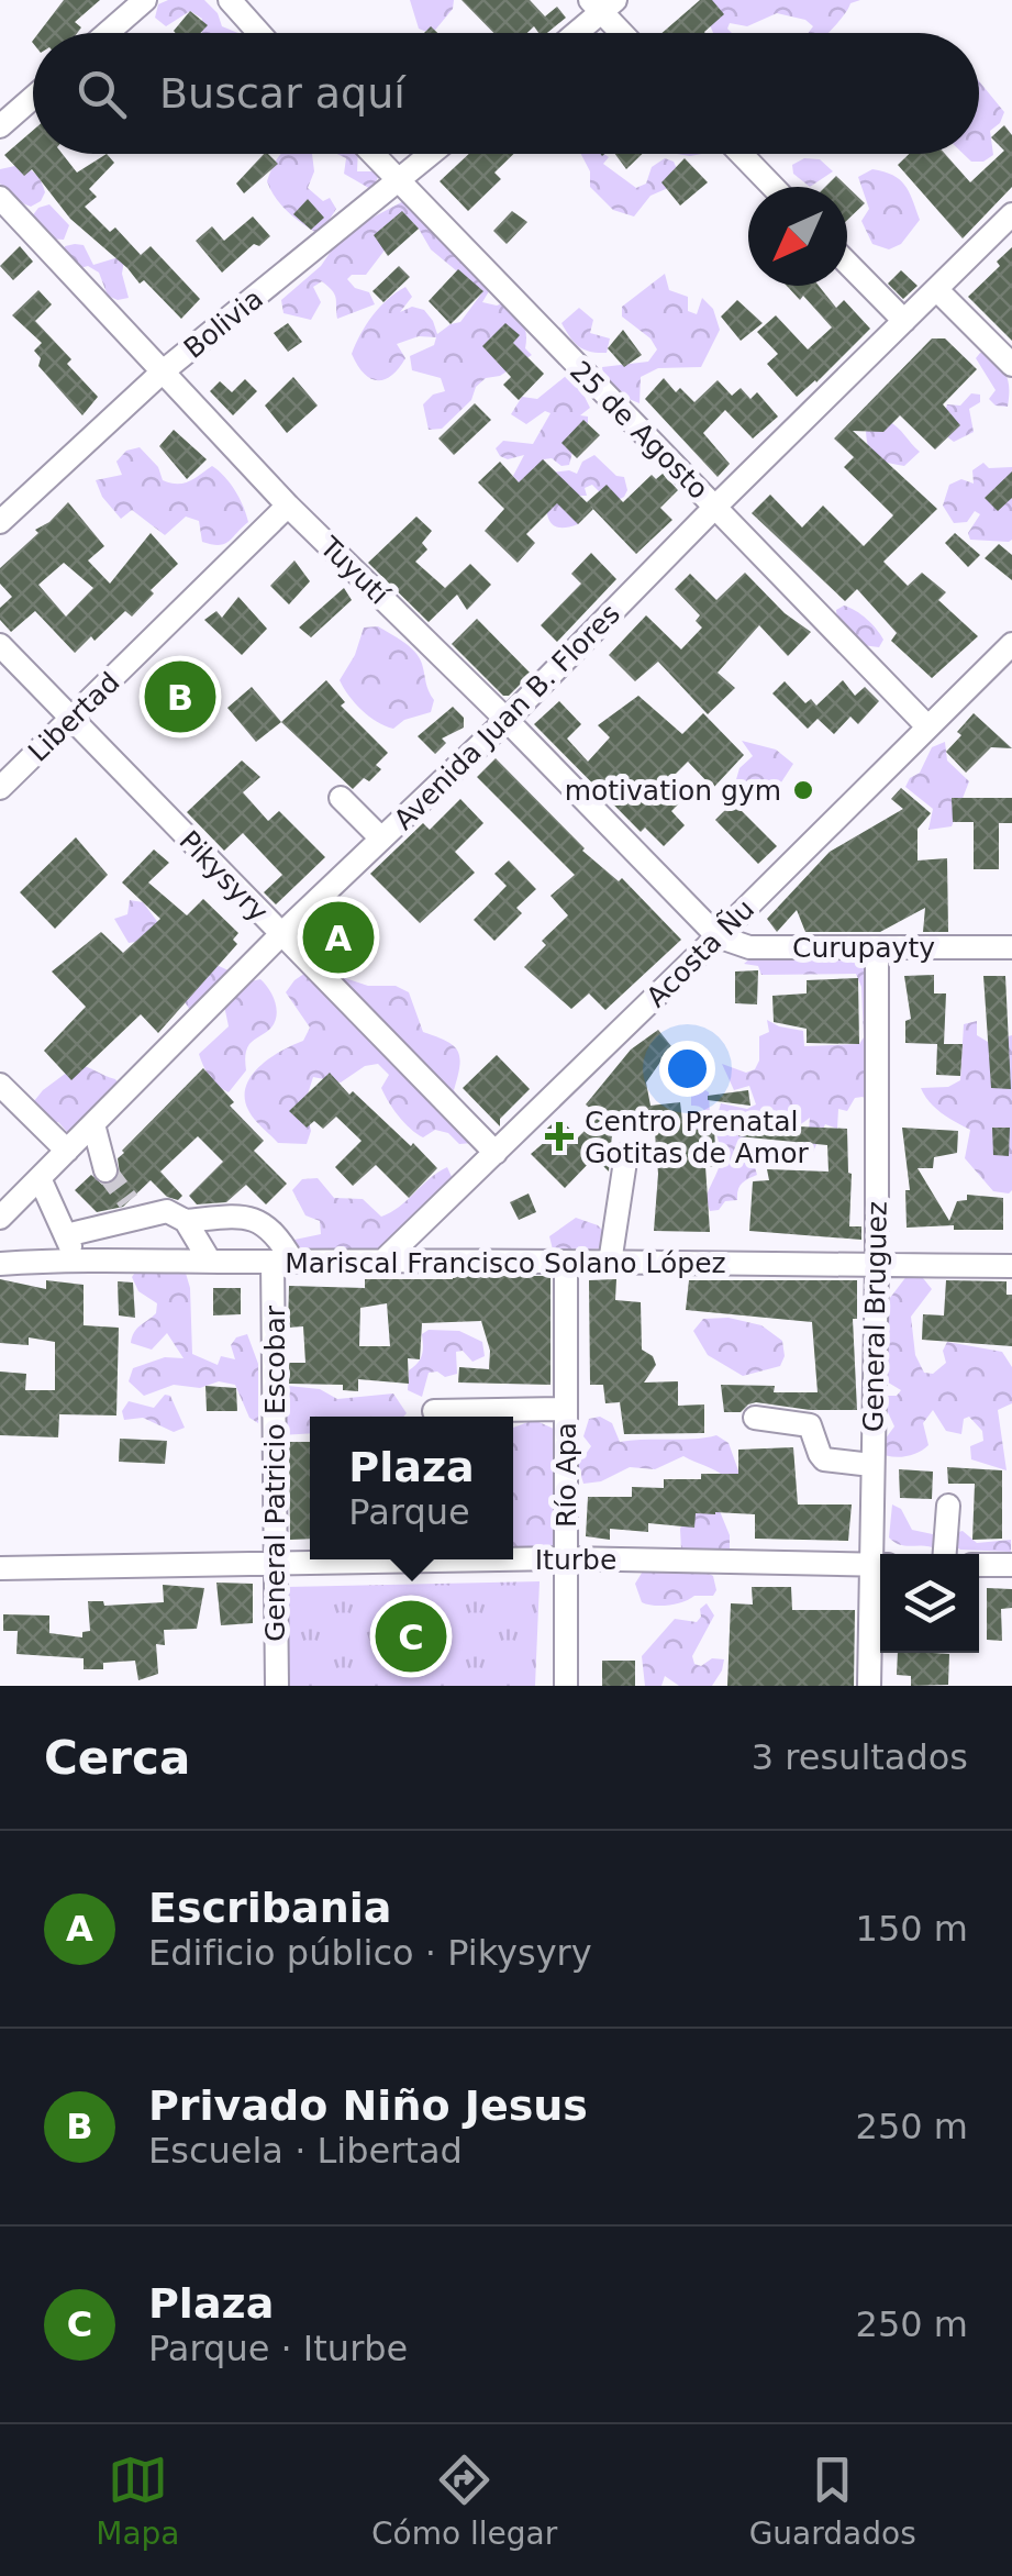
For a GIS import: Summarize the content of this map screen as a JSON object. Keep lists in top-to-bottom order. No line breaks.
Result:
{"streets":{"street":["Bolivia","25 de Agosto","Tuyutí","Libertad","Avenida Juan B. Flores","Pikysyry","Curupayty","Acosta Ñu","Mariscal Francisco Solano López","General Bruguez","General Patricio Escobar","Río Apa","Iturbe"]},"crossings":[["Bolivia","25 de Agosto"],["Bolivia","Tuyutí"],["25 de Agosto","Avenida Juan B. Flores"],["25 de Agosto","Acosta Ñu"],["Tuyutí","Libertad"],["Tuyutí","Avenida Juan B. Flores"],["Tuyutí","Curupayty"],["Tuyutí","Acosta Ñu"],["Libertad","Pikysyry"],["Avenida Juan B. Flores","Pikysyry"],["Pikysyry","Acosta Ñu"],["Curupayty","Acosta Ñu"],["Curupayty","General Bruguez"],["Acosta Ñu","Mariscal Francisco Solano López"],["Mariscal Francisco Solano López","General Bruguez"],["Mariscal Francisco Solano López","General Patricio Escobar"],["Mariscal Francisco Solano López","Río Apa"],["General Bruguez","Iturbe"],["General Patricio Escobar","Iturbe"],["Río Apa","Iturbe"]],"places":{"other":["motivation gym"],"health":["Centro Prenatal Gotitas de Amor"]},"north":"bottom left","page":{"search":"Buscar aquí","pins":["B","A","C"],"popup":["Plaza","Parque"],"heading":["Cerca","3 resultados"],"list":[{"mark":"A","name":"Escribania","note":"Edificio público · Pikysyry","value":"150 m"},{"mark":"B","name":"Privado Niño Jesus","note":"Escuela · Libertad","value":"250 m"},{"mark":"C","name":"Plaza","note":"Parque · Iturbe","value":"250 m"}],"nav":["Mapa","Cómo llegar","Guardados"]}}
